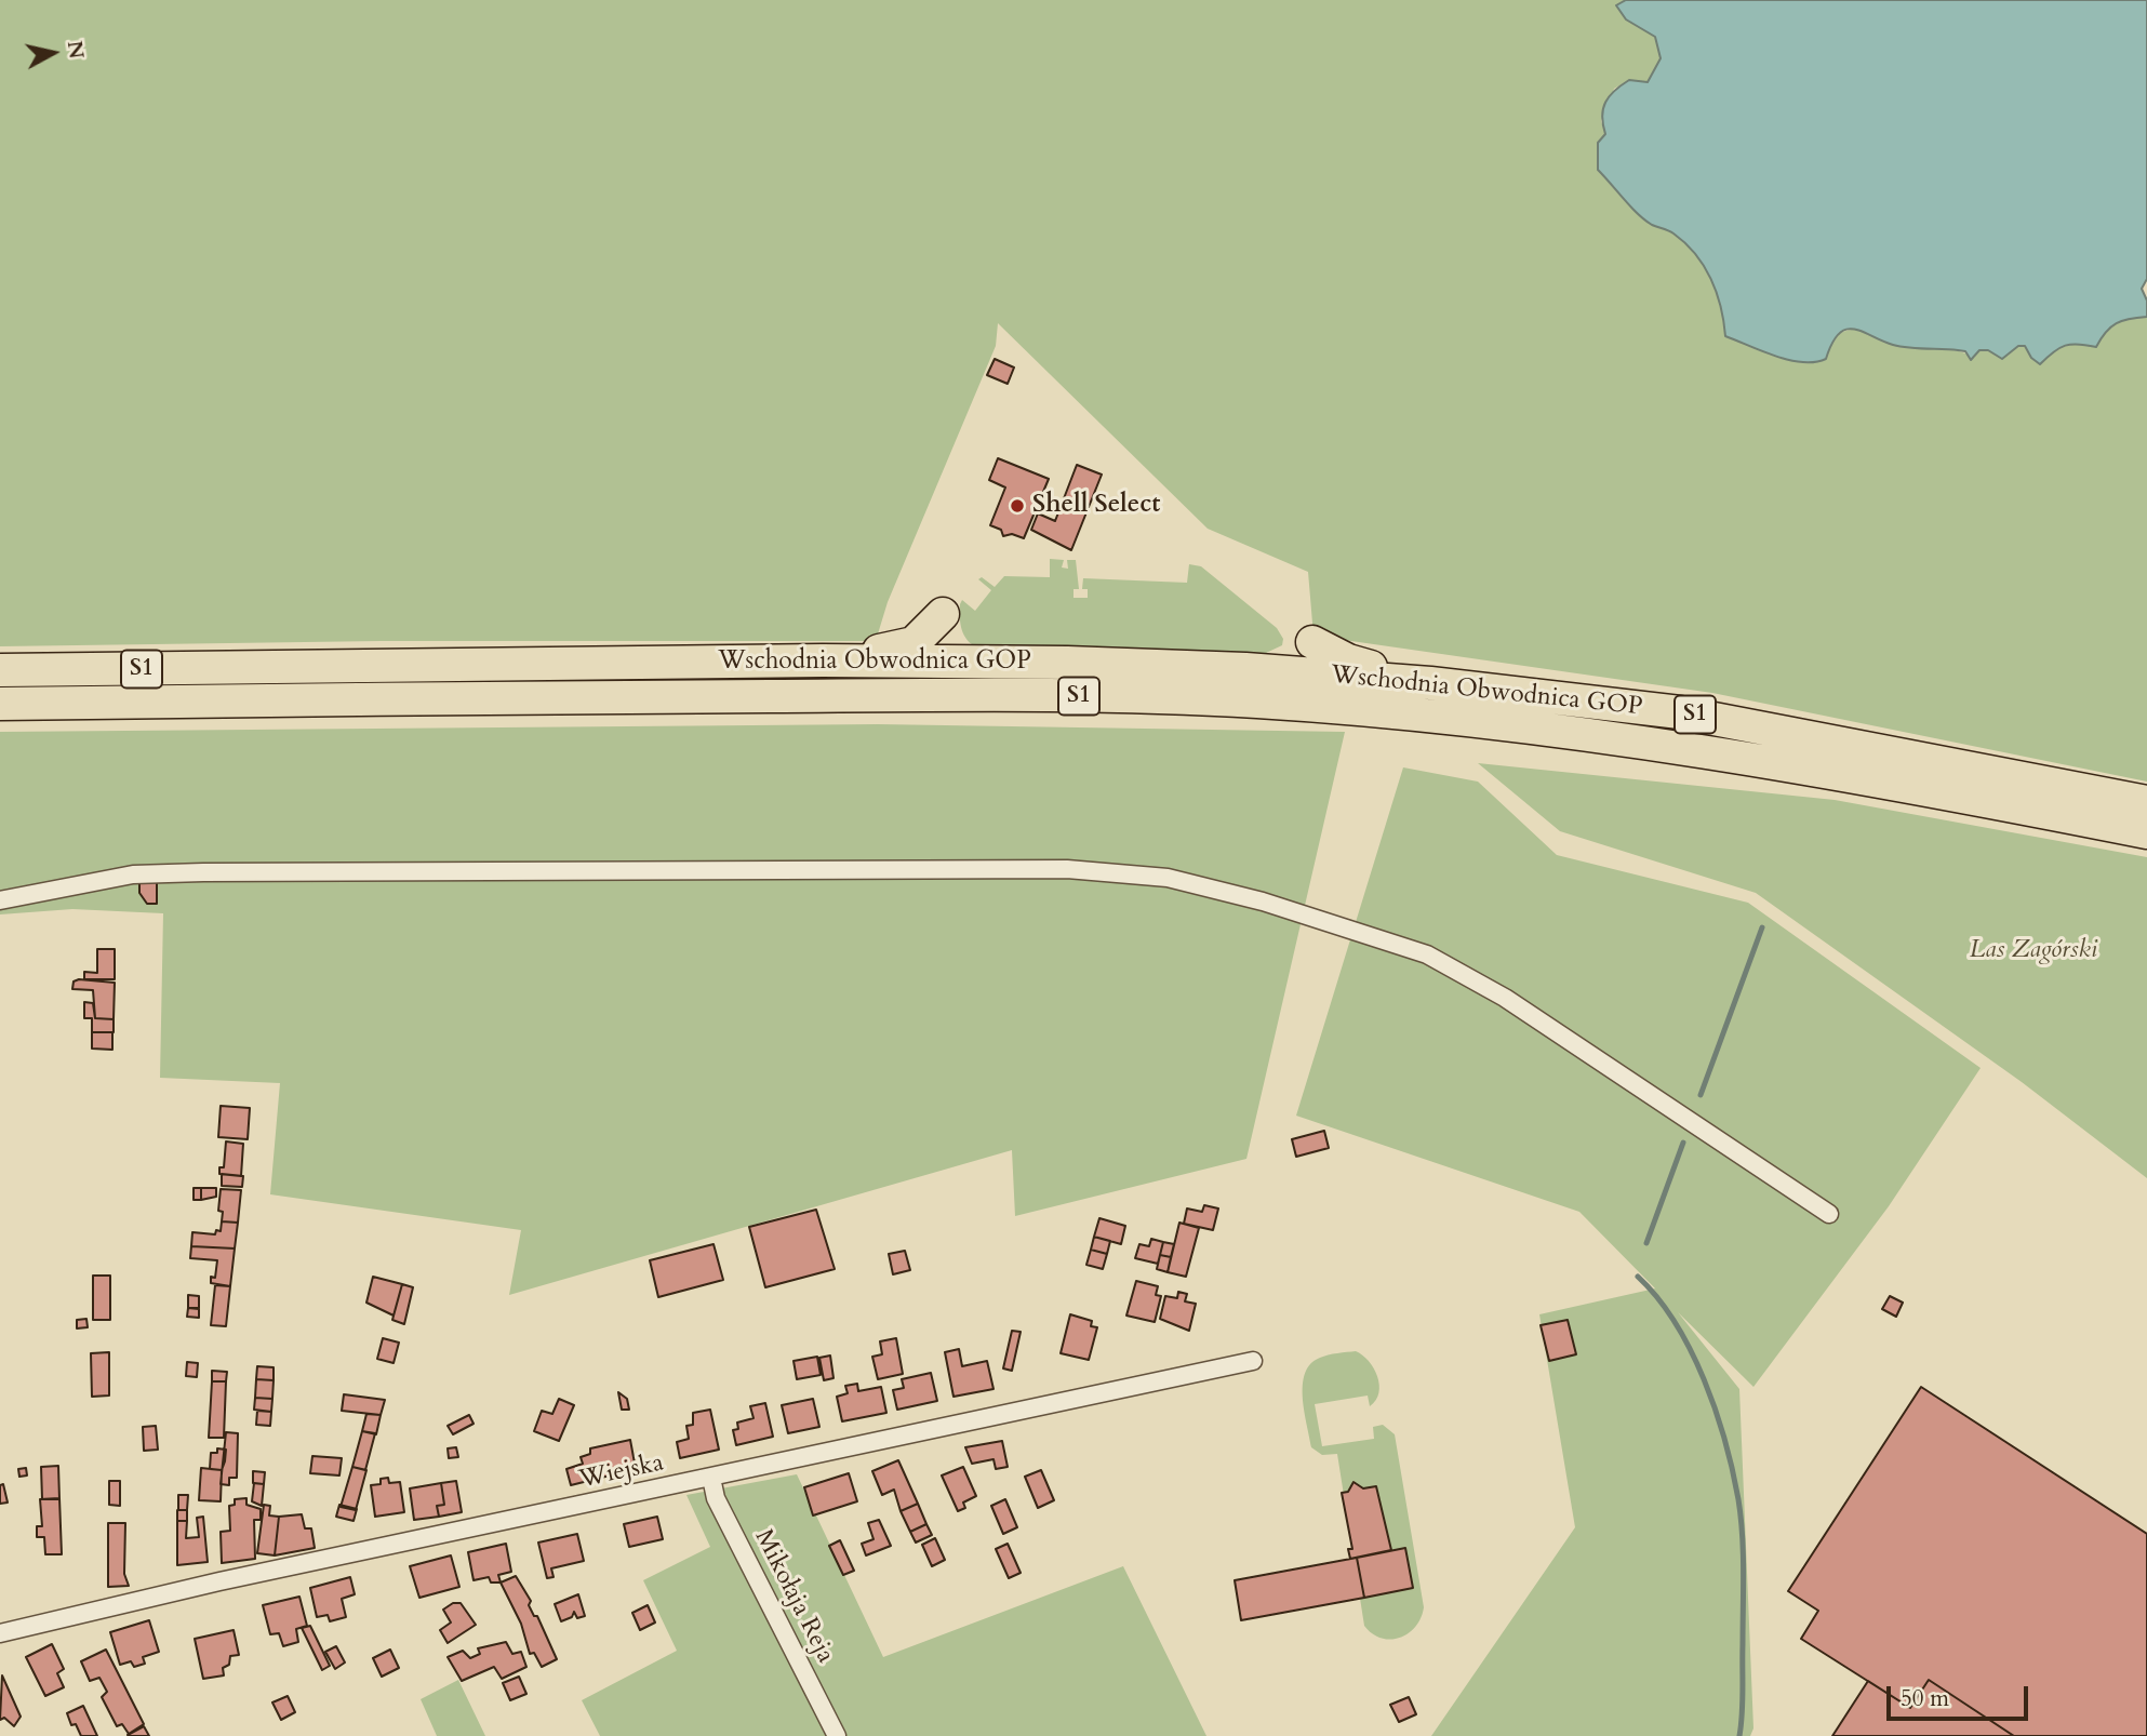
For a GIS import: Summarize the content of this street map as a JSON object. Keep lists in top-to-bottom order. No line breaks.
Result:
{"streets":{"highway":["Wschodnia Obwodnica GOP","S1"],"street":["Wiejska","Mikołaja Reja"]},"crossings":[["Wiejska","Mikołaja Reja"]],"parks":["Las Zagórski"],"places":["Shell Select"],"scale_bar":"50 m","north":"right"}
